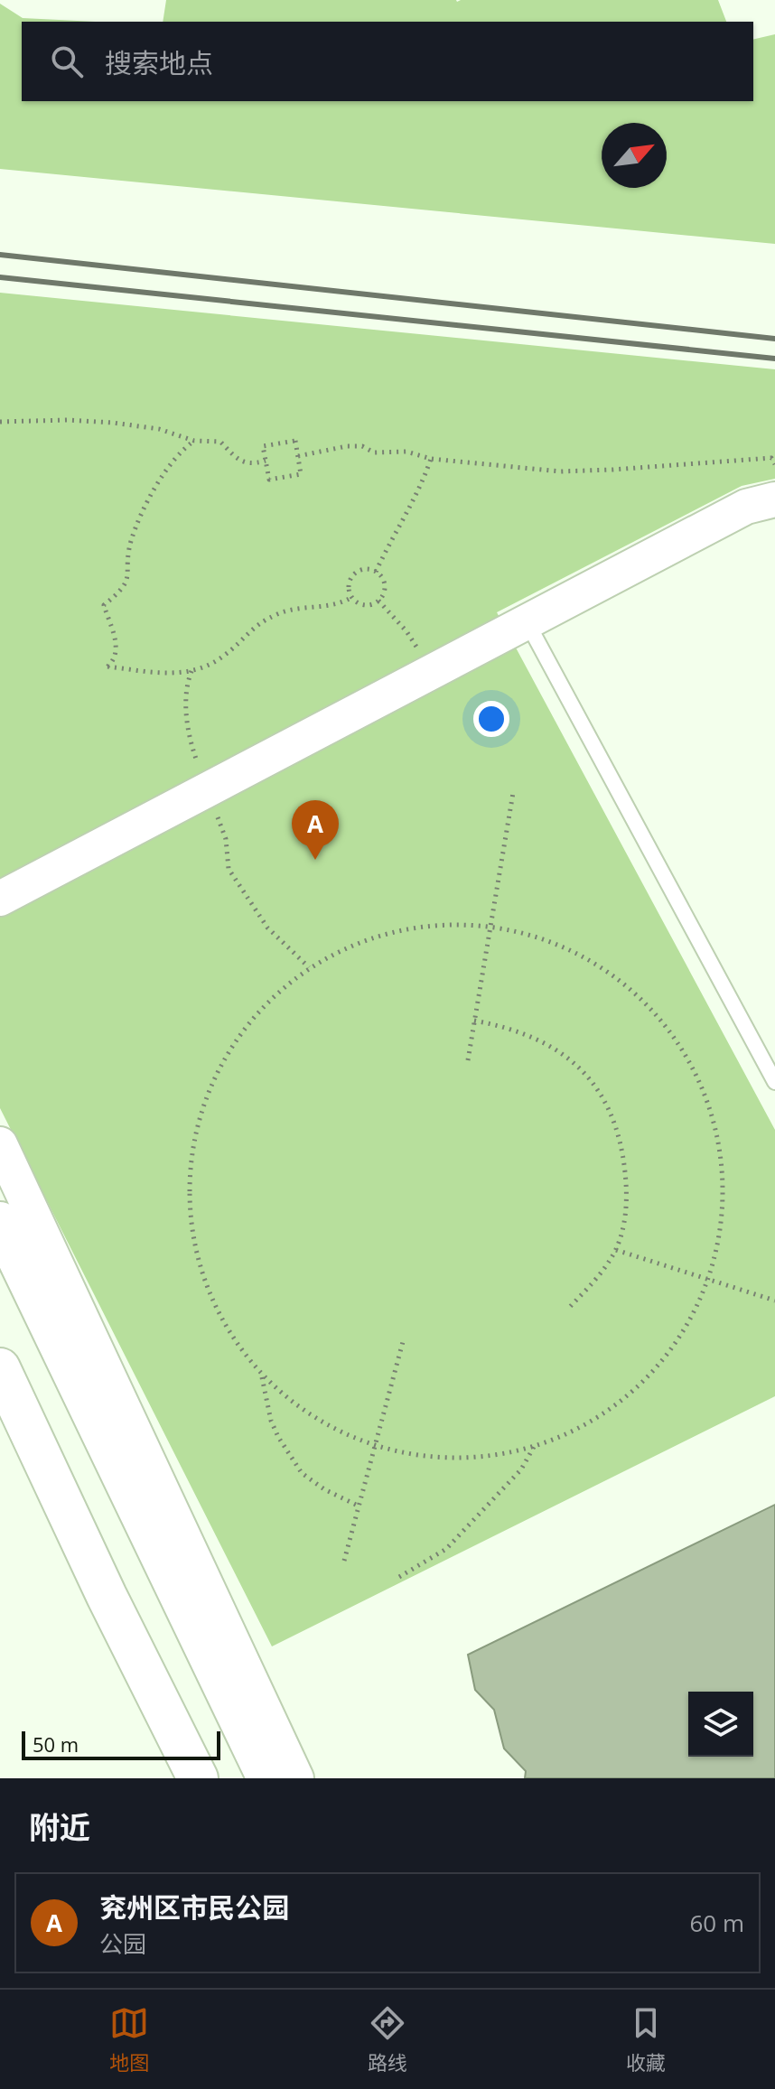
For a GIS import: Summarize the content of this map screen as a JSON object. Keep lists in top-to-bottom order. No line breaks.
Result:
{"scale_bar":"50 m","north":"top right","page":{"search":"搜索地点","pins":"A","scale":"50 m","heading":"附近","list":[{"mark":"A","name":"兖州区市民公园","note":"公园","value":"60 m"}],"nav":["地图","路线","收藏"]}}
